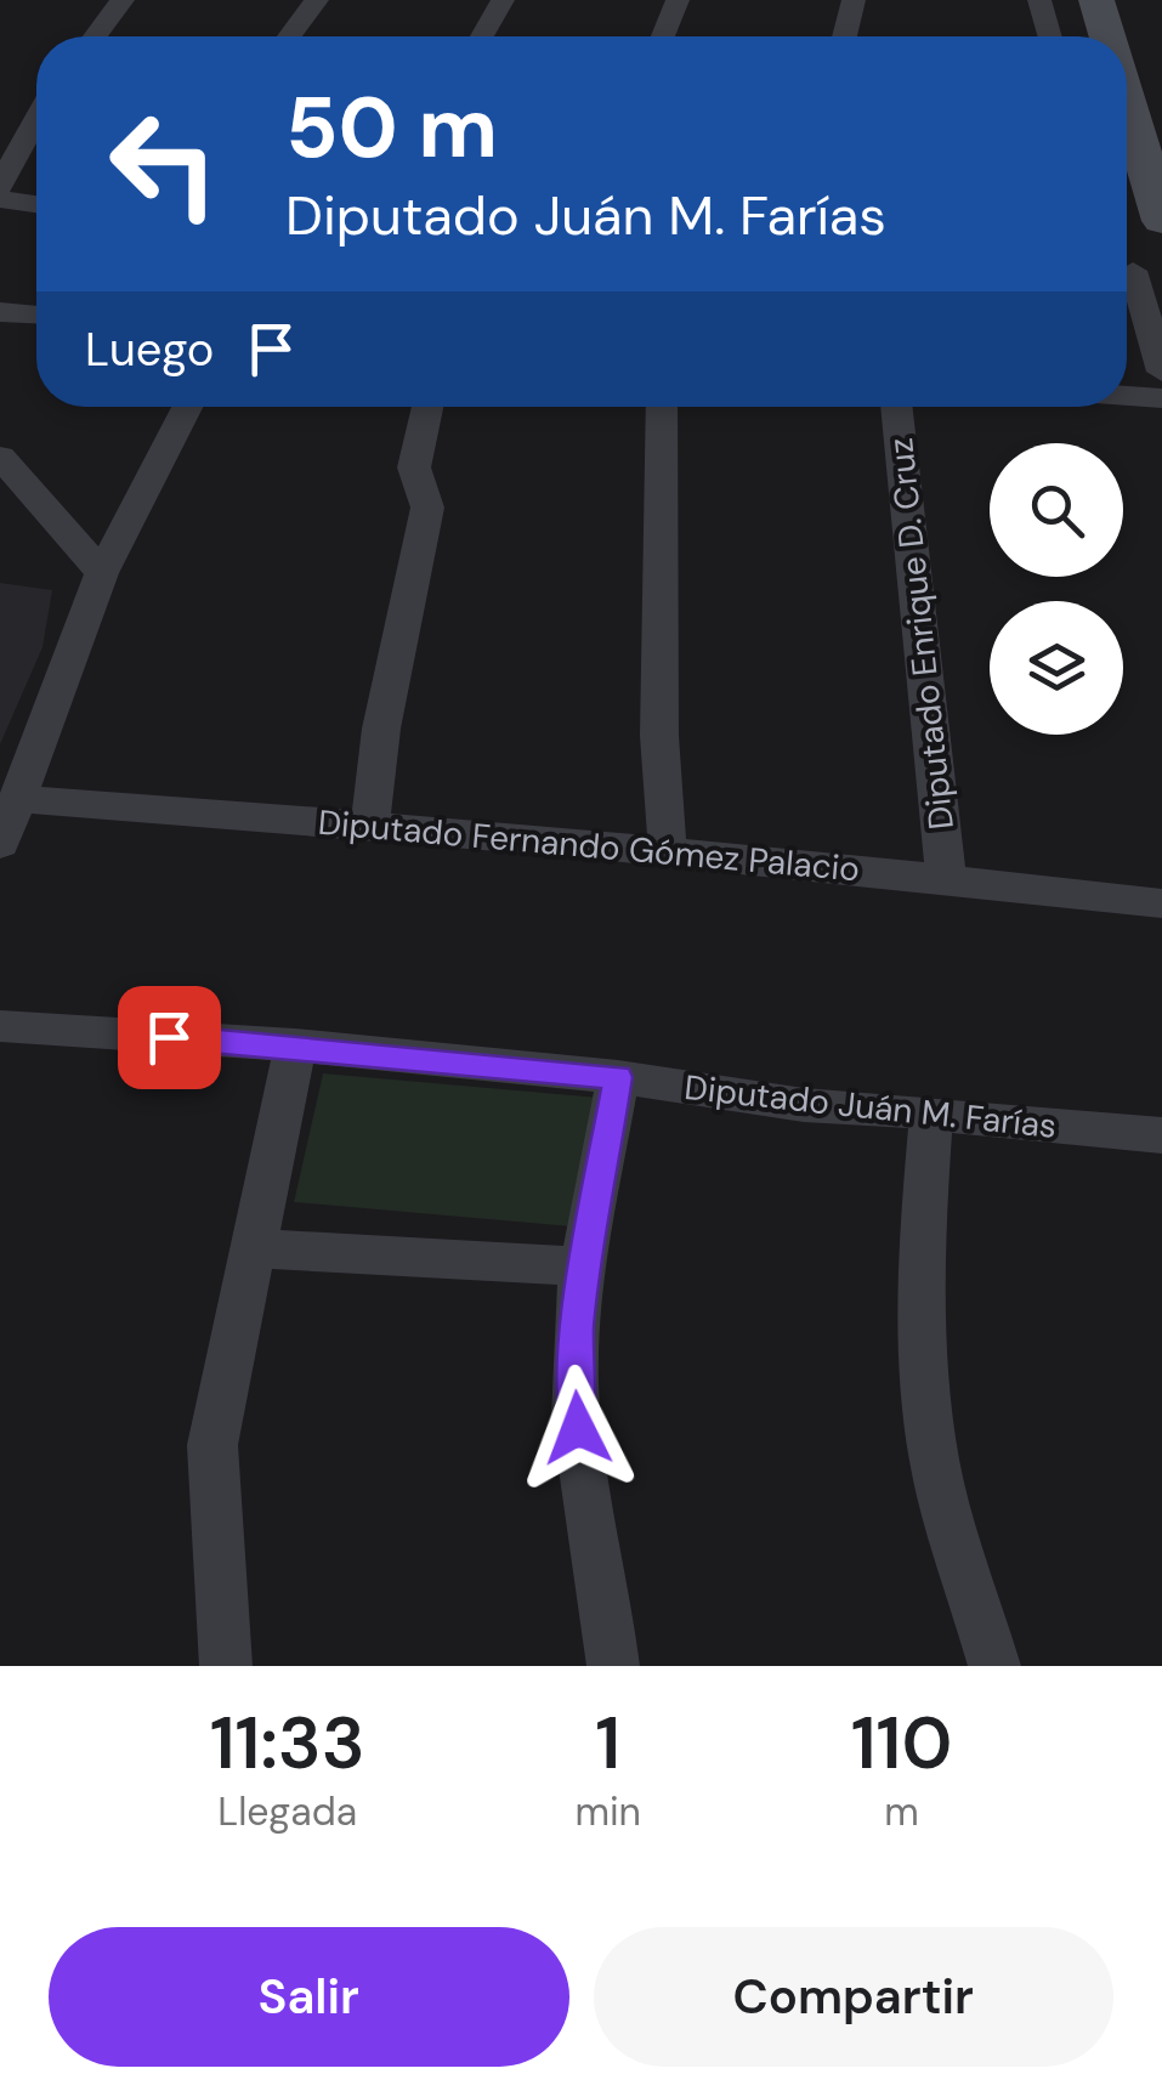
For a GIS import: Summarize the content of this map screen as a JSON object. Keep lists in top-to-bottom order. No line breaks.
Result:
{"streets":{"street":["Diputado Enrique D. Cruz","Diputado Fernando Gómez Palacio","Diputado Juán M. Farías"]},"crossings":[["Diputado Enrique D. Cruz","Diputado Fernando Gómez Palacio"]],"page":{"turn":["50 m","Diputado Juán M. Farías"],"then":"Luego","eta":["11:33","Llegada","1","min","110","m"],"buttons":["Salir","Compartir"]}}
